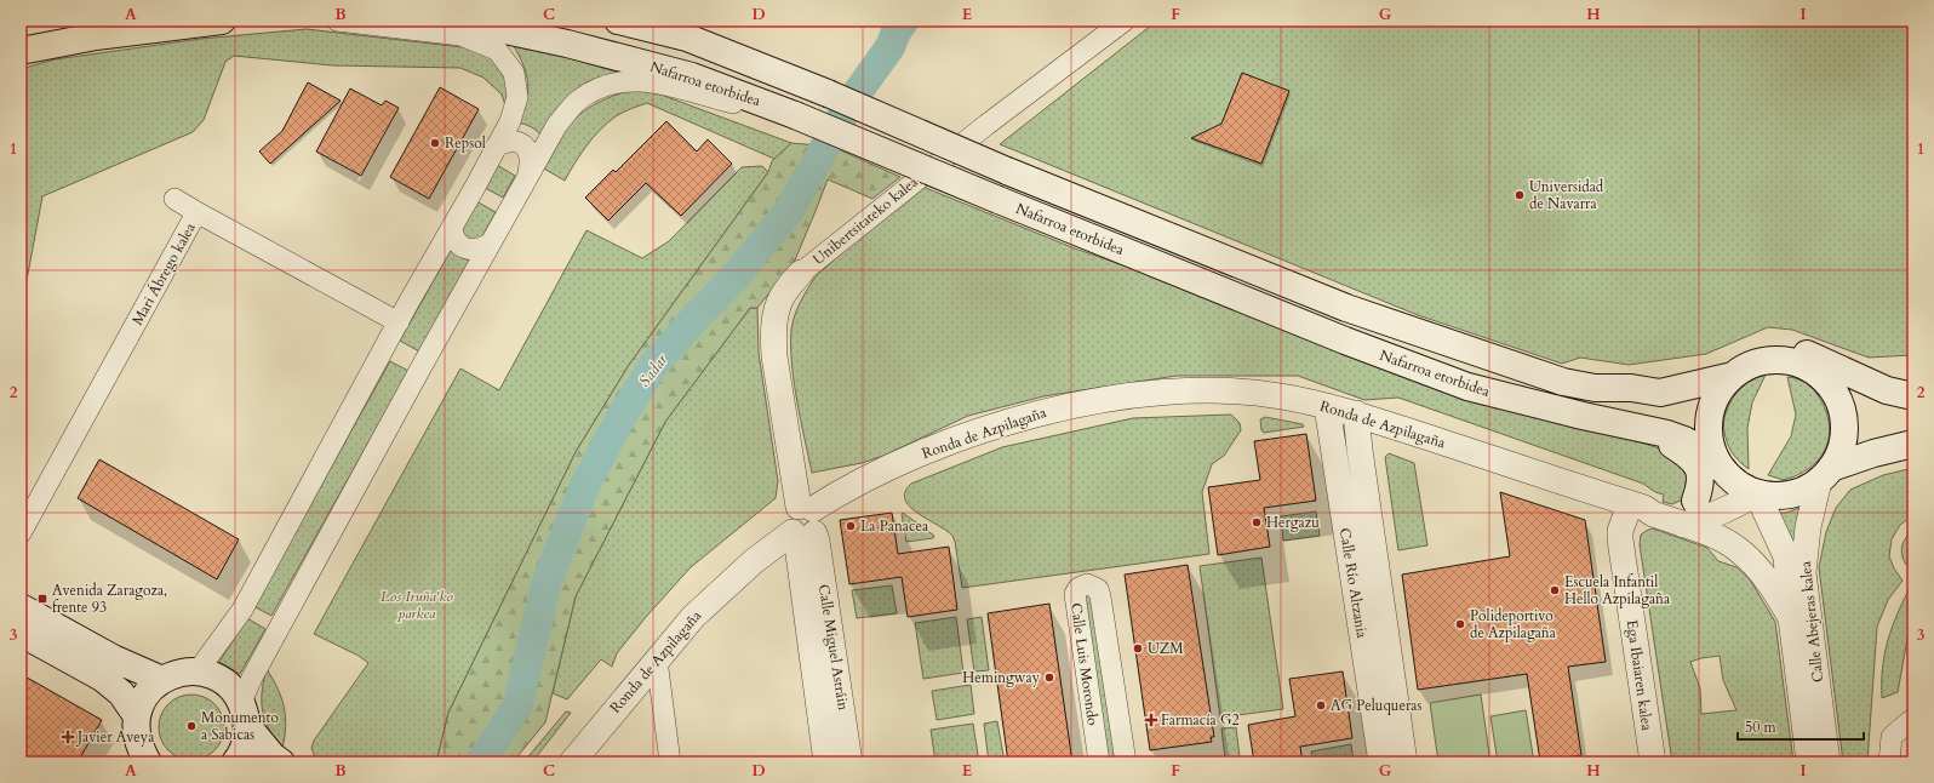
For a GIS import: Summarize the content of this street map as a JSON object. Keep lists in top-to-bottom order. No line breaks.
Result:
{"streets":{"main road":["Nafarroa etorbidea"],"street":["Unibertsitateko kalea","Mari Ábrego kalea","Ronda de Azpilagaña","Calle Río Altzania","Calle Abejeras kalea","Calle Miguel Astráin","Calle Luis Morondo","Ega Ibaiaren kalea"]},"crossings":[["Nafarroa etorbidea","Calle Abejeras kalea"],["Unibertsitateko kalea","Ronda de Azpilagaña"],["Unibertsitateko kalea","Calle Miguel Astráin"],["Ronda de Azpilagaña","Calle Río Altzania"],["Ronda de Azpilagaña","Calle Abejeras kalea"],["Ronda de Azpilagaña","Calle Miguel Astráin"],["Ronda de Azpilagaña","Ega Ibaiaren kalea"]],"water":["Sadar"],"parks":["Los Iruña'ko parkea"],"places":{"other":["Repsol","Universidad de Navarra","Hergazu","La Panacea","Escuela Infantil Hello Azpilagaña","Polideportivo de Azpilagaña","UZM","Hemingway","AG Peluqueras","Monumento a Sabicas"],"transit":["Avenida Zaragoza, frente 93"],"health":["Farmacía G2","Javier Aveya"]},"scale_bar":"50 m","grid":{"columns":["A","B","C","D","E","F","G","H","I"],"rows":["1","2","3"]}}
